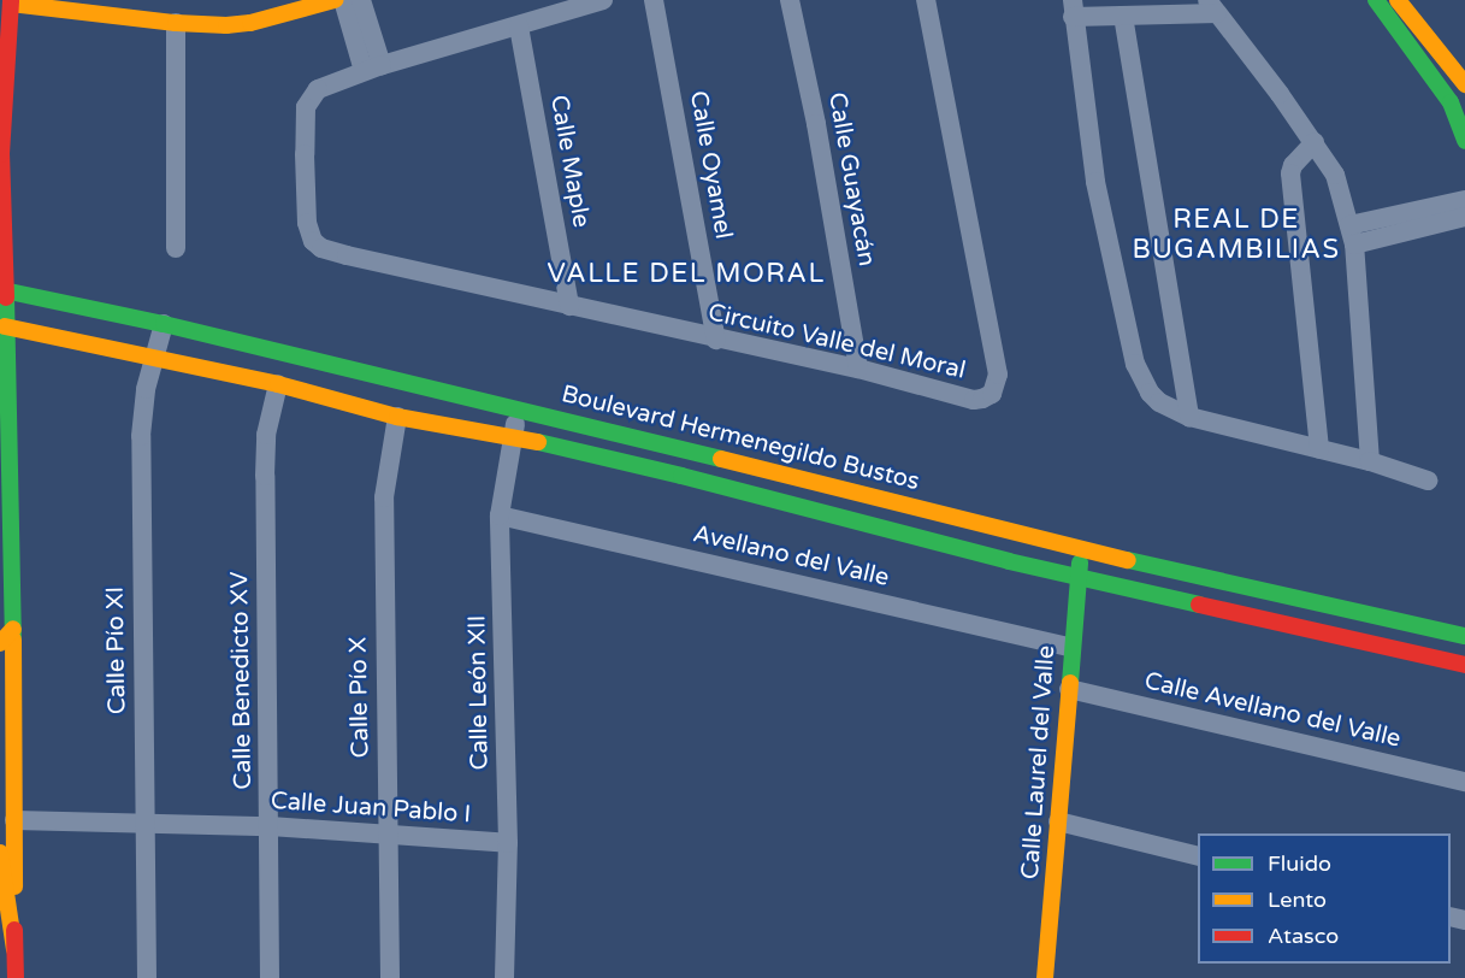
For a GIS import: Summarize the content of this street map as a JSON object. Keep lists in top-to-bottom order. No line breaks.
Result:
{"streets":{"street":["Calle Maple","Calle Oyamel","Calle Guayacán","Circuito Valle del Moral","Boulevard Hermenegildo Bustos","Avellano del Valle","Calle Pío XI","Calle Benedicto XV","Calle León XII","Calle Pío X","Calle Avellano del Valle","Calle Laurel del Valle","Calle Juan Pablo I"]},"crossings":[["Calle Maple","Circuito Valle del Moral"],["Calle Oyamel","Circuito Valle del Moral"],["Calle Guayacán","Circuito Valle del Moral"],["Boulevard Hermenegildo Bustos","Calle Pío XI"],["Boulevard Hermenegildo Bustos","Calle León XII"],["Boulevard Hermenegildo Bustos","Calle Laurel del Valle"],["Avellano del Valle","Calle León XII"],["Avellano del Valle","Calle Laurel del Valle"],["Calle Pío XI","Calle Juan Pablo I"],["Calle Benedicto XV","Calle Juan Pablo I"],["Calle León XII","Calle Juan Pablo I"],["Calle Pío X","Calle Juan Pablo I"],["Calle Avellano del Valle","Calle Laurel del Valle"]],"districts":["REAL DE BUGAMBILIAS","VALLE DEL MORAL"],"legend":["Fluido","Lento","Atasco"]}
